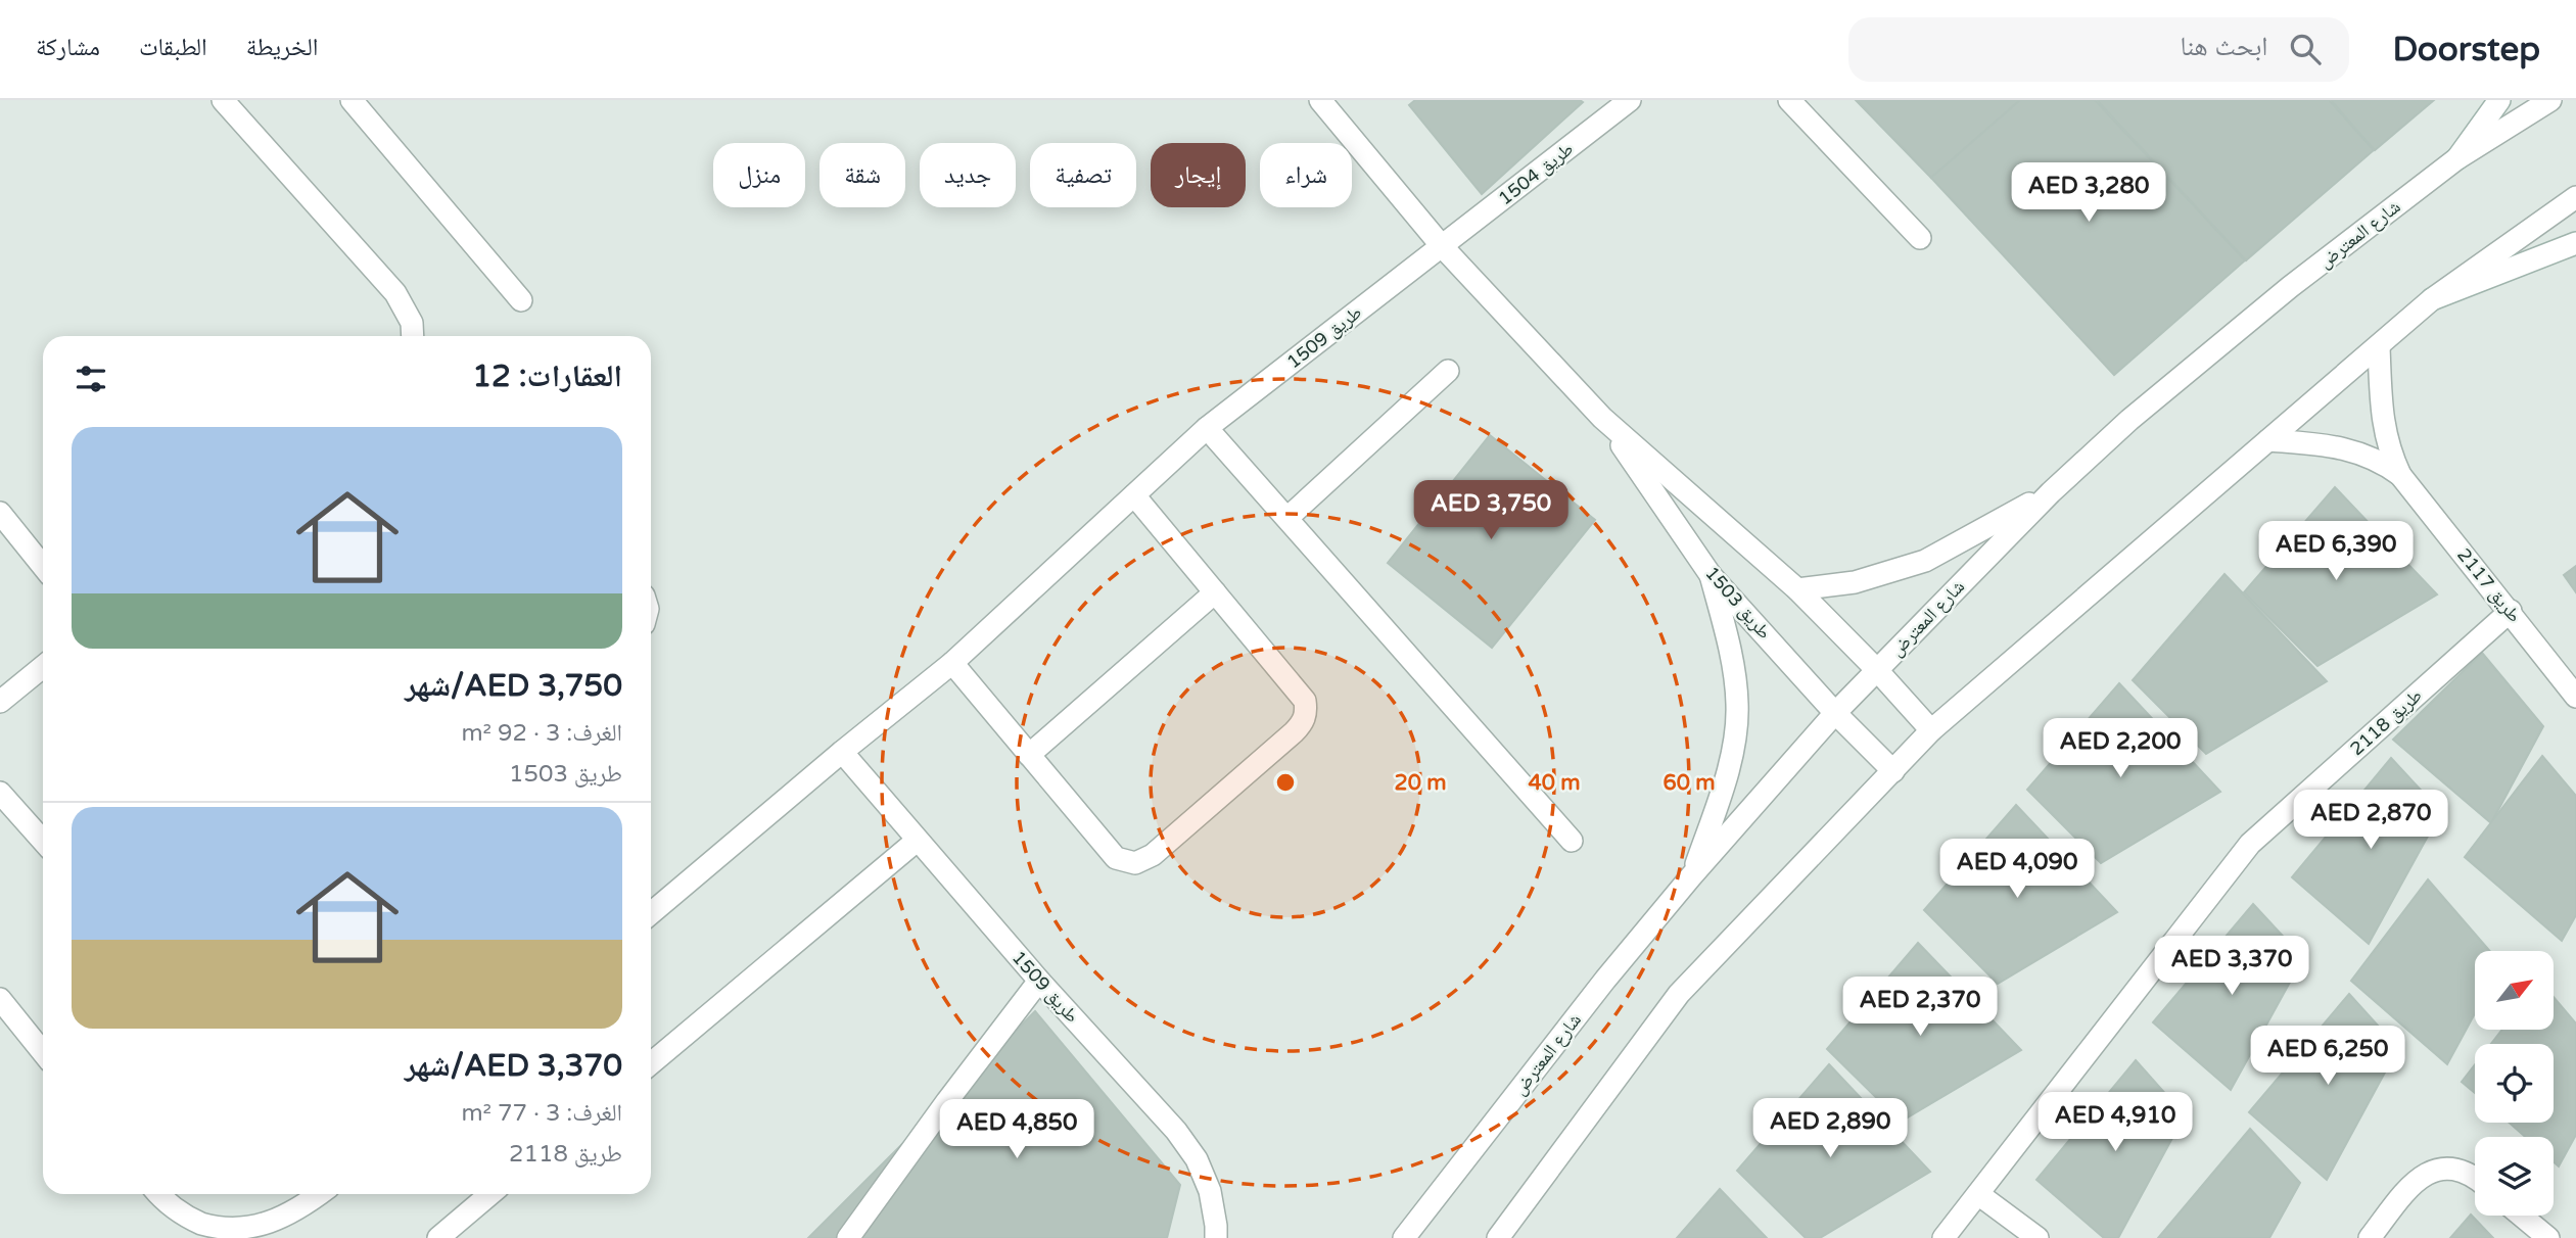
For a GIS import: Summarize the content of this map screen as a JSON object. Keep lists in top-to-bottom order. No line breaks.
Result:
{"streets":{"street":["طريق 1504","شارع المعترض","طريق 1509","طريق 2117","طريق 1503","طريق 2118"]},"crossings":[["طريق 1504","طريق 1509"],["طريق 1504","طريق 1503"],["شارع المعترض","طريق 1503"],["طريق 1509","طريق 1503"],["طريق 2117","طريق 2118"]],"north":"top right","page":{"header":"Doorstep","search":"ابحث هنا","nav":["الخريطة","الطبقات","مشاركة"],"chip":["شراء","إيجار","تصفية","جديد","شقة","منزل"],"price":["AED 3,280","AED 3,750","AED 6,390","AED 2,200","AED 2,870","AED 4,090","AED 3,370","AED 2,370","AED 6,250","AED 4,910","AED 2,890","AED 4,850"],"heading":"العقارات: 12","list":[{"name":"AED 3,750/شهر","note":"الغرف: 3 · 92 m² · طريق 1503"},{"name":"AED 3,370/شهر","note":"الغرف: 3 · 77 m² · طريق 2118"}]},"rings":["20 m","40 m","60 m"]}
